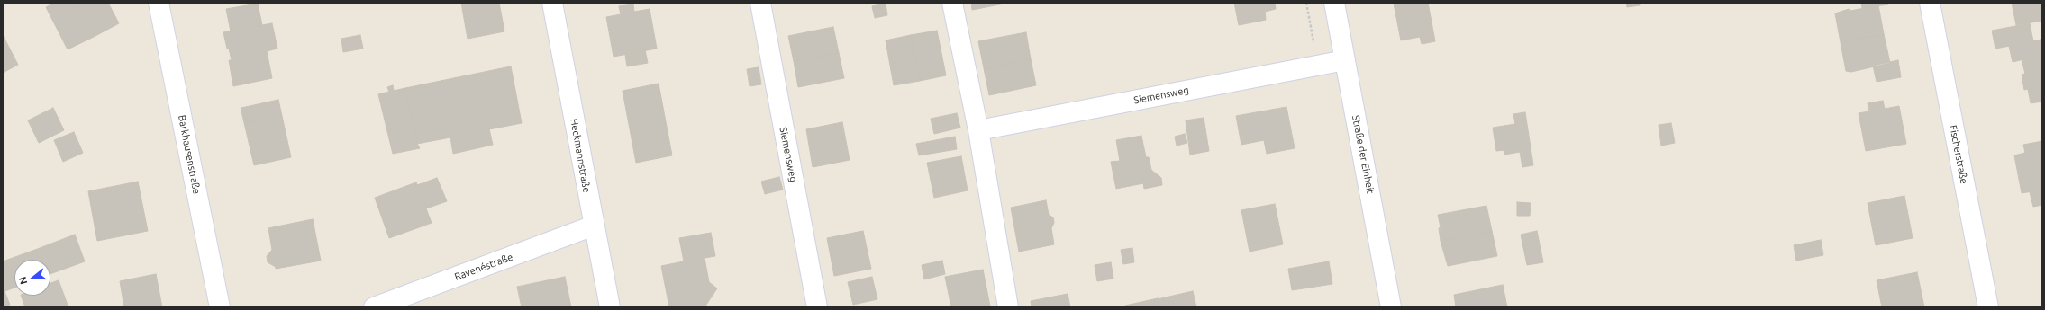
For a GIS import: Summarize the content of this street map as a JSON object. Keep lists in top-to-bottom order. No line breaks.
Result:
{"streets":{"street":["Siemensweg","Barkhausenstraße","Straße der Einheit","Fischerstraße","Heckmannstraße","Ravenéstraße"]},"crossings":[["Siemensweg","Straße der Einheit"],["Heckmannstraße","Ravenéstraße"]],"north":"left"}
